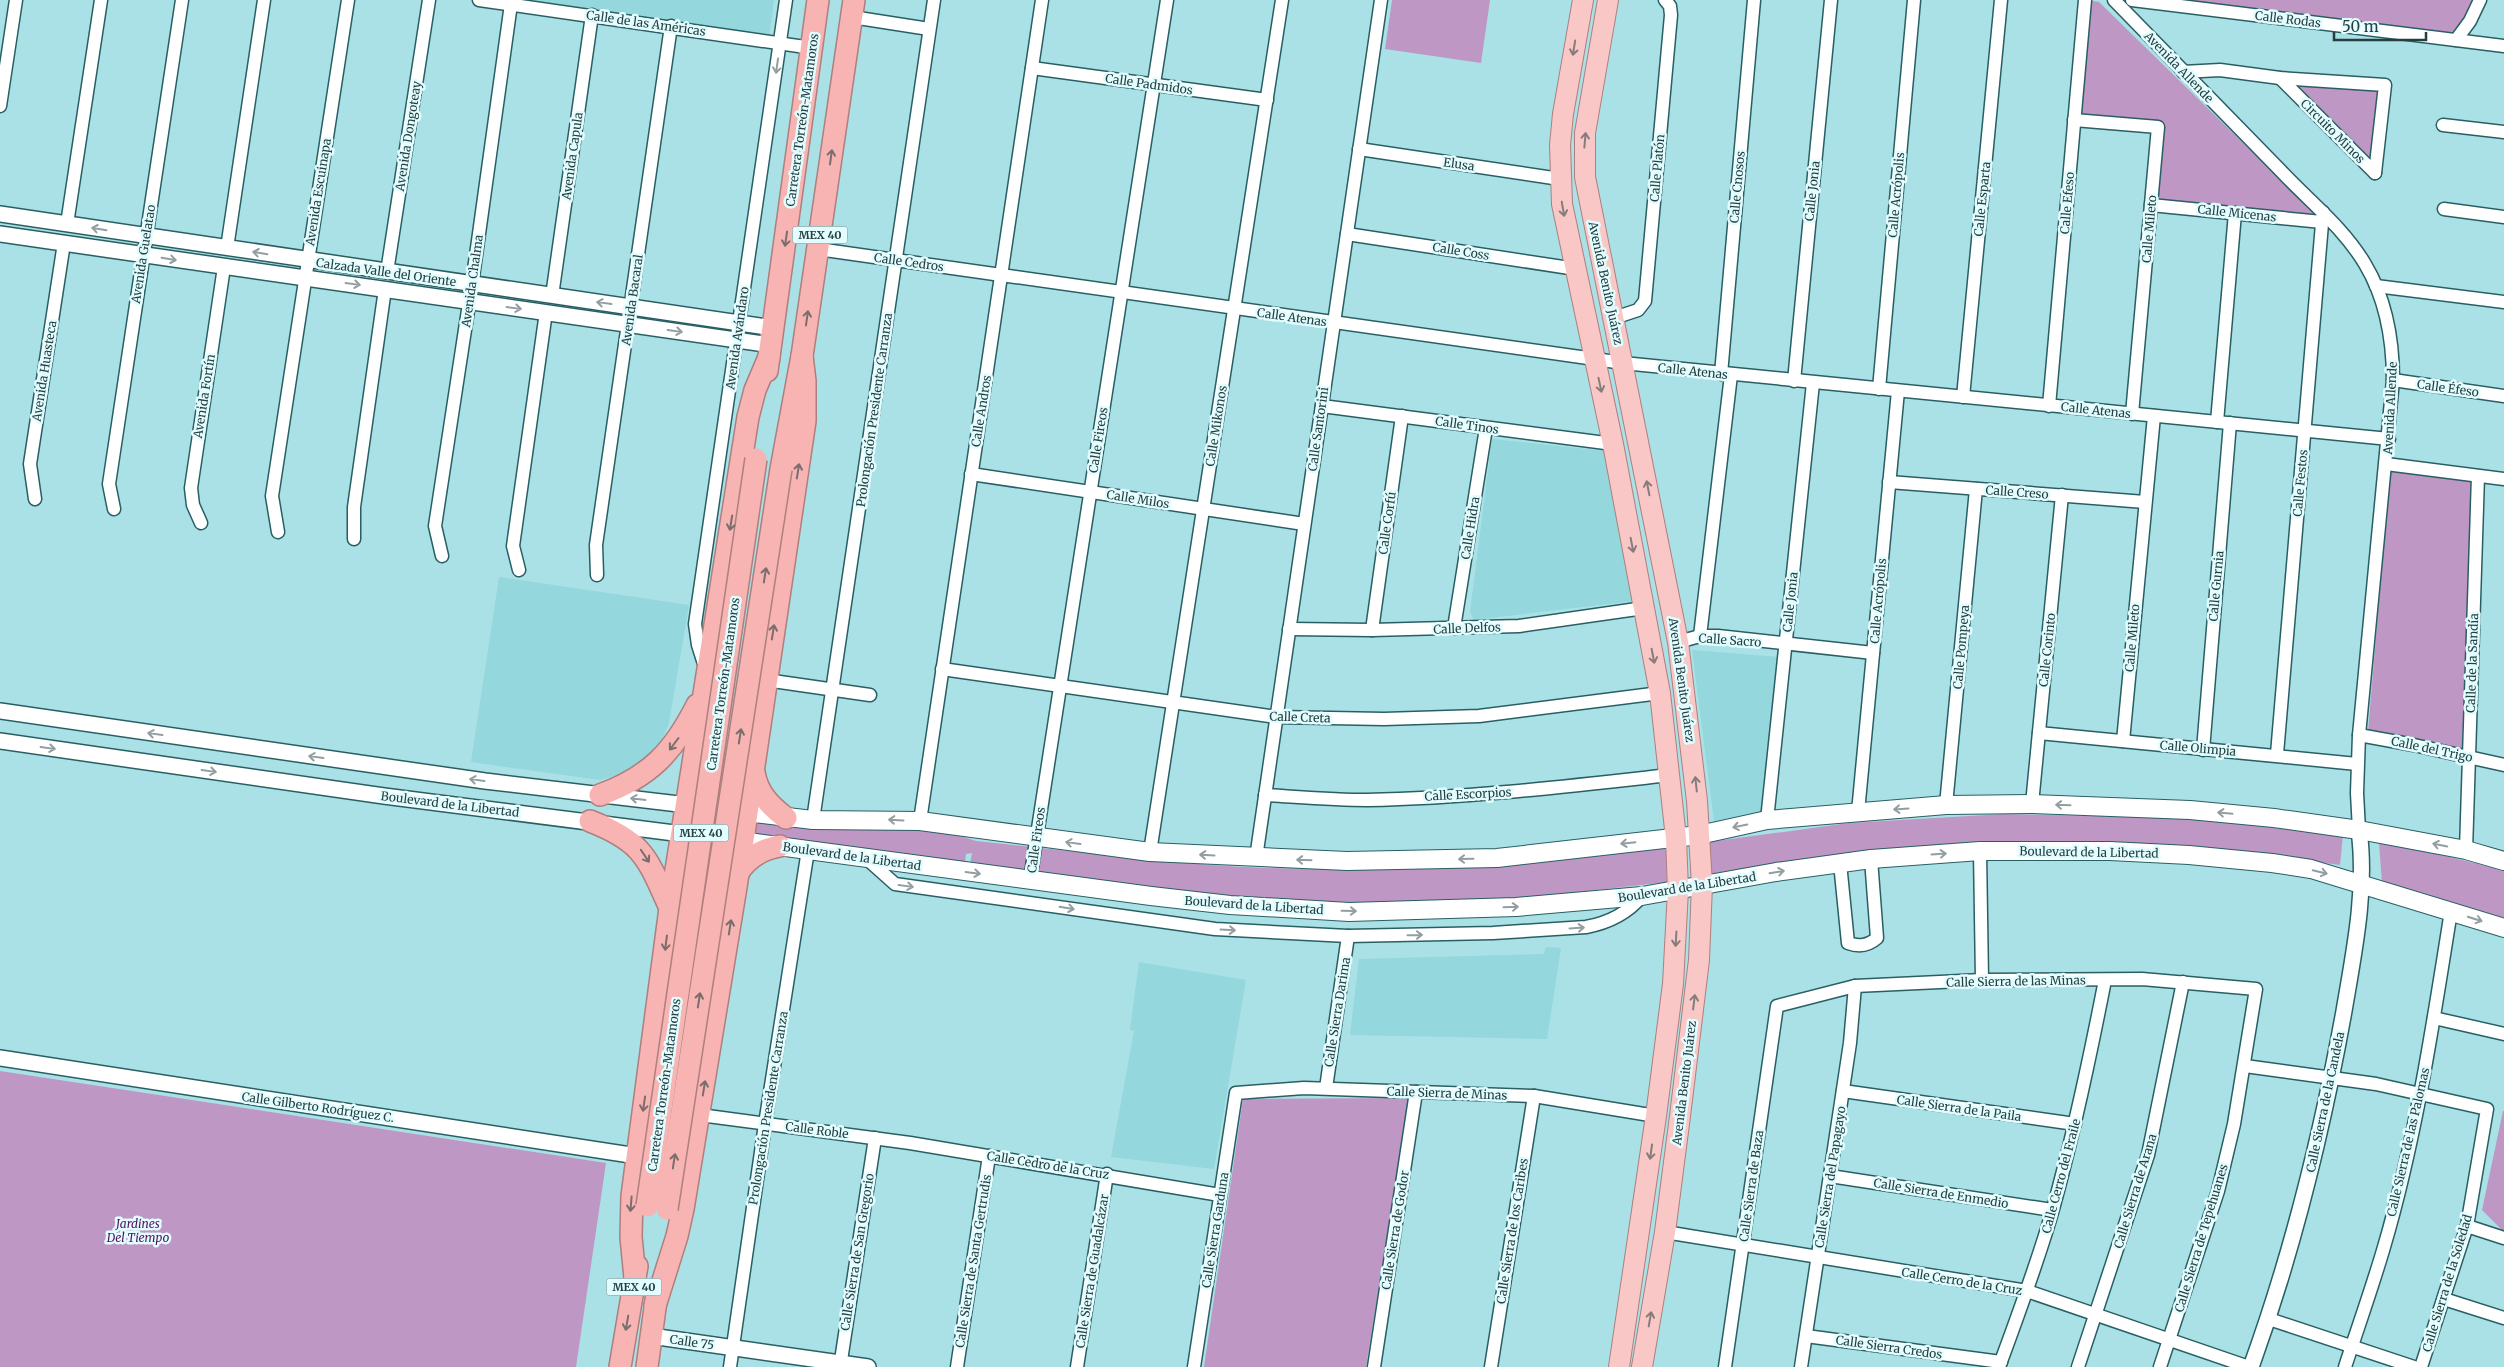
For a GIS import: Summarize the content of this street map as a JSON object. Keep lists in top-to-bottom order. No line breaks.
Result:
{"streets":{"highway":["Carretera Torreón-Matamoros","MEX 40"],"main road":["Avenida Benito Juárez","Boulevard de la Libertad"],"street":["Calle Rodas","Calle de las Américas","Avenida Allende","Calle Padmidos","Circuito Minos","Avenida Dongoteay","Avenida Capula","Elusa","Calle Platón","Calle Cnosos","Calle Jonia","Avenida Escuinapa","Calle Acrópolis","Calle Esparta","Calle Efeso","Calle Micenas","Calle Mileto","Calle Coss","Avenida Guelatao","Calle Cedros","Calzada Valle del Oriente","Avenida Chalma","Avenida Bacaral","Calle Atenas","Avenida Avándaro","Avenida Huasteca","Calle Éfeso","Avenida Fortín","Prolongación Presidente Carranza","Calle Andros","Calle Tinos","Calle Mikonos","Calle Santorini","Calle Fireos","Calle Festos","Calle Creso","Calle Milos","Calle Corfú","Calle Hidra","Calle Gurnia","Calle Delfos","Calle Sacro","Calle Pompeya","Calle Corinto","Calle de la Sandía","Calle Creta","Calle Olimpia","Calle del Trigo","Calle Escorpios","Calle Sierra de las Minas","Calle Sierra Darima","Calle Sierra de Minas","Calle Sierra de la Candela","Calle Gilberto Rodríguez C.","Calle Sierra de la Paila","Calle Roble","Calle Sierra de las Palomas","Calle Cedro de la Cruz","Calle Cerro del Fraile","Calle Sierra del Papagayo","Calle Sierra de Baza","Calle Sierra de Arana","Calle Sierra de Enmedio","Calle Sierra Garduna","Calle Sierra de Godor","Calle Sierra de los Caribes","Calle Sierra de Tepehuanes","Calle Sierra de San Gregorio","Calle Sierra de Santa Gertrudis","Calle Sierra de Guadalcázar","Calle Cerro de la Cruz","Calle Sierra de la Soledad","Calle 75","Calle Sierra Credos"]},"crossings":[["Calle de las Américas","Carretera Torreón-Matamoros"],["Calle de las Américas","Avenida Capula"],["Calle de las Américas","Avenida Chalma"],["Calle de las Américas","Avenida Bacaral"],["Calle de las Américas","Avenida Avándaro"],["Avenida Allende","Circuito Minos"],["Avenida Allende","Calle Micenas"],["Avenida Allende","Calle Atenas"],["Avenida Allende","Calle Éfeso"],["Avenida Allende","Calle Festos"],["Avenida Allende","Calle Olimpia"],["Avenida Allende","Calle del Trigo"],["Avenida Allende","Calle Sierra de la Candela"],["Calle Padmidos","Calle Andros"],["Calle Padmidos","Calle Mikonos"],["Calle Padmidos","Calle Fireos"],["Carretera Torreón-Matamoros","MEX 40"],["Carretera Torreón-Matamoros","Calzada Valle del Oriente"],["Avenida Dongoteay","Calzada Valle del Oriente"],["Avenida Capula","Calzada Valle del Oriente"],["Elusa","Avenida Benito Juárez"],["Elusa","Calle Santorini"],["Calle Platón","Avenida Benito Juárez"],["Calle Cnosos","Calle Atenas"],["Calle Cnosos","Calle Sacro"],["Calle Jonia","Calle Atenas"],["Calle Jonia","Calle Sacro"],["Avenida Escuinapa","Calzada Valle del Oriente"],["Calle Acrópolis","Calle Atenas"],["Calle Acrópolis","Calle Creso"],["Calle Acrópolis","Calle Sacro"],["Calle Esparta","Calle Atenas"],["Calle Efeso","Calle Mileto"],["Calle Efeso","Calle Atenas"],["Calle Micenas","Calle Mileto"],["Calle Micenas","Calle Festos"],["Calle Mileto","Calle Atenas"],["Calle Mileto","Calle Creso"],["Calle Mileto","Calle Olimpia"],["MEX 40","Calle Cedros"],["MEX 40","Calle 75"],["Calle Coss","Avenida Benito Juárez"],["Calle Coss","Calle Santorini"],["Avenida Guelatao","Calzada Valle del Oriente"],["Calle Cedros","Calle Atenas"],["Calle Cedros","Prolongación Presidente Carranza"],["Calle Cedros","Calle Andros"],["Calzada Valle del Oriente","Avenida Chalma"],["Calzada Valle del Oriente","Avenida Bacaral"],["Calzada Valle del Oriente","Avenida Avándaro"],["Calzada Valle del Oriente","Avenida Huasteca"],["Calzada Valle del Oriente","Avenida Fortín"],["Avenida Benito Juárez","Calle Atenas"],["Avenida Benito Juárez","Calle Tinos"],["Avenida Benito Juárez","Calle Delfos"],["Avenida Benito Juárez","Calle Sacro"],["Avenida Benito Juárez","Calle Creta"],["Avenida Benito Juárez","Calle Escorpios"],["Avenida Benito Juárez","Boulevard de la Libertad"],["Avenida Benito Juárez","Calle Sierra de Minas"],["Avenida Benito Juárez","Calle Cerro de la Cruz"],["Calle Atenas","Calle Andros"],["Calle Atenas","Calle Mikonos"],["Calle Atenas","Calle Santorini"],["Calle Atenas","Calle Fireos"],["Calle Atenas","Calle Festos"],["Calle Atenas","Calle Gurnia"],["Prolongación Presidente Carranza","Boulevard de la Libertad"],["Prolongación Presidente Carranza","Calle Roble"],["Prolongación Presidente Carranza","Calle 75"],["Calle Andros","Calle Milos"],["Calle Andros","Calle Creta"],["Calle Tinos","Calle Santorini"],["Calle Tinos","Calle Corfú"],["Calle Tinos","Calle Hidra"],["Calle Mikonos","Calle Milos"],["Calle Mikonos","Calle Creta"],["Calle Santorini","Calle Milos"],["Calle Santorini","Calle Delfos"],["Calle Santorini","Calle Creta"],["Calle Santorini","Calle Escorpios"],["Calle Fireos","Calle Milos"],["Calle Fireos","Calle Creta"],["Calle Fireos","Boulevard de la Libertad"],["Calle Festos","Calle Olimpia"],["Calle Creso","Calle Pompeya"],["Calle Creso","Calle Corinto"],["Calle Corfú","Calle Delfos"],["Calle Hidra","Calle Delfos"],["Calle Gurnia","Calle Olimpia"],["Calle Corinto","Calle Olimpia"],["Calle de la Sandía","Calle del Trigo"],["Boulevard de la Libertad","Calle Sierra de la Candela"],["Boulevard de la Libertad","Calle Sierra de las Palomas"],["Calle Sierra de las Minas","Calle Cerro del Fraile"],["Calle Sierra de las Minas","Calle Sierra del Papagayo"],["Calle Sierra de las Minas","Calle Sierra de Baza"],["Calle Sierra de las Minas","Calle Sierra de Arana"],["Calle Sierra de las Minas","Calle Sierra de Tepehuanes"],["Calle Sierra Darima","Calle Sierra de Minas"],["Calle Sierra de Minas","Calle Sierra Garduna"],["Calle Sierra de Minas","Calle Sierra de Godor"],["Calle Sierra de Minas","Calle Sierra de los Caribes"],["Calle Sierra de la Candela","Calle Cerro de la Cruz"],["Calle Sierra de la Paila","Calle Cerro del Fraile"],["Calle Sierra de la Paila","Calle Sierra del Papagayo"],["Calle Roble","Calle Cedro de la Cruz"],["Calle Roble","Calle Sierra de San Gregorio"],["Calle Sierra de las Palomas","Calle Sierra de la Soledad"],["Calle Cedro de la Cruz","Calle Sierra Garduna"],["Calle Cedro de la Cruz","Calle Sierra de San Gregorio"],["Calle Cedro de la Cruz","Calle Sierra de Santa Gertrudis"],["Calle Cedro de la Cruz","Calle Sierra de Guadalcázar"],["Calle Cerro del Fraile","Calle Sierra de Enmedio"],["Calle Cerro del Fraile","Calle Cerro de la Cruz"],["Calle Cerro del Fraile","Calle Sierra Credos"],["Calle Sierra del Papagayo","Calle Sierra de Enmedio"],["Calle Sierra del Papagayo","Calle Cerro de la Cruz"],["Calle Sierra del Papagayo","Calle Sierra Credos"],["Calle Sierra de Baza","Calle Cerro de la Cruz"],["Calle Sierra de Arana","Calle Cerro de la Cruz"],["Calle Sierra de Tepehuanes","Calle Cerro de la Cruz"],["Calle Sierra de San Gregorio","Calle 75"]],"one_way":["Avenida Avándaro"],"parks":["Jardines Del Tiempo"],"scale_bar":"50 m"}
